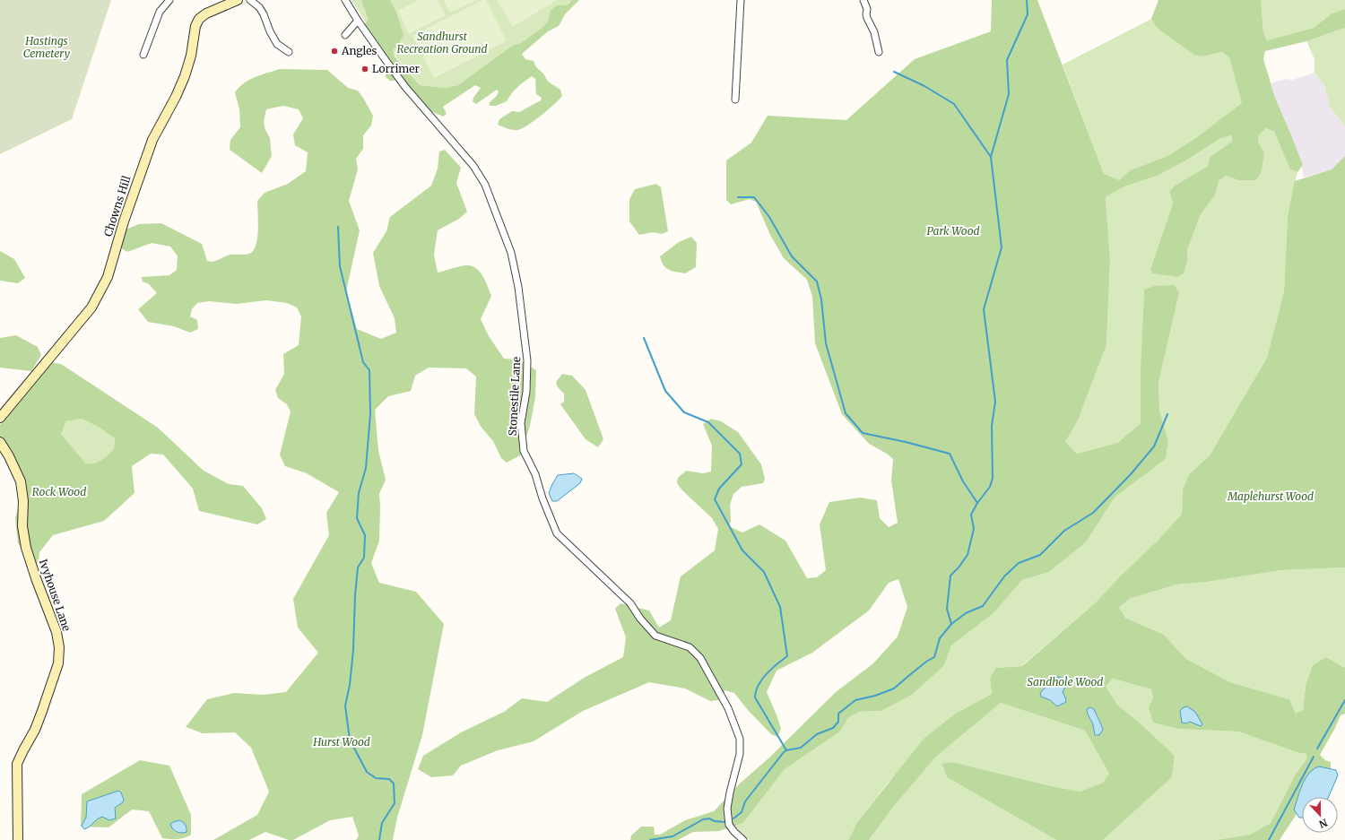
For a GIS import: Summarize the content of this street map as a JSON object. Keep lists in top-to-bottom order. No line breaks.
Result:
{"streets":{"street":["Chowns Hill","Stonestile Lane","Ivyhouse Lane"]},"parks":["Sandhurst Recreation Ground","Hastings Cemetery","Park Wood","Rock Wood","Maplehurst Wood","Sandhole Wood","Hurst Wood"],"places":["Angles","Lorrimer"],"north":"bottom"}
